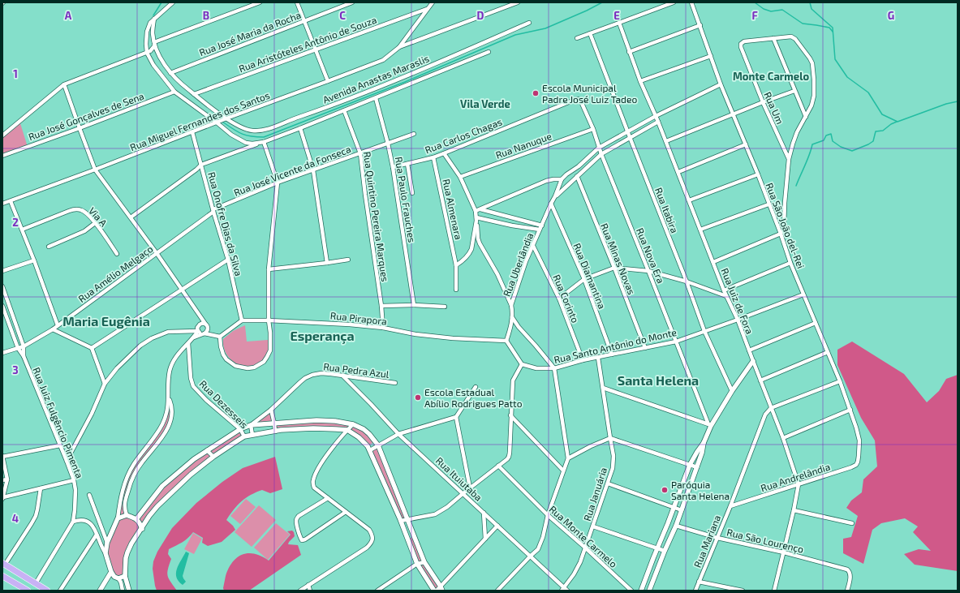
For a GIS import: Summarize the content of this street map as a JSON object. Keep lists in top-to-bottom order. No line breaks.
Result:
{"streets":{"street":["Rua José Maria da Rocha","Rua Aristóteles Antônio de Souza","Avenida Anastas Maraslis","Rua Um","Rua José Gonçalves de Sena","Rua Miguel Fernandes dos Santos","Rua Carlos Chagas","Rua Nanuque","Rua José Vicente da Fonseca","Rua Paulo Frauches","Rua Almenara","Rua Itabira","Via A","Rua Quintino Pereira Marques","Rua Onofre Dias da Silva","Rua São João del-Rei","Rua Nova Era","Rua Minas Novas","Rua Uberlândia","Rua Amélio Melgaço","Rua Diamantina","Rua Corinto","Rua Juiz de Fora","Rua Pirapora","Rua Santo Antônio do Monte","Rua Pedra Azul","Rua Dezesseis","Rua Juiz Fulgêncio Pimenta","Rua Andrelândia","Rua Ituiutaba","Rua Januária","Rua Monte Carmelo","Rua São Lourenço","Rua Mariana"]},"crossings":[["Rua José Maria da Rocha","Avenida Anastas Maraslis"],["Rua Aristóteles Antônio de Souza","Avenida Anastas Maraslis"],["Avenida Anastas Maraslis","Rua José Gonçalves de Sena"],["Avenida Anastas Maraslis","Rua Miguel Fernandes dos Santos"],["Avenida Anastas Maraslis","Rua Paulo Frauches"],["Avenida Anastas Maraslis","Rua Quintino Pereira Marques"],["Rua Miguel Fernandes dos Santos","Rua Onofre Dias da Silva"],["Rua Carlos Chagas","Rua Paulo Frauches"],["Rua Carlos Chagas","Rua Almenara"],["Rua Carlos Chagas","Rua Nova Era"],["Rua Nanuque","Rua Nova Era"],["Rua José Vicente da Fonseca","Rua Paulo Frauches"],["Rua José Vicente da Fonseca","Rua Quintino Pereira Marques"],["Rua José Vicente da Fonseca","Rua Onofre Dias da Silva"],["Rua José Vicente da Fonseca","Rua Amélio Melgaço"],["Rua Itabira","Rua Uberlândia"],["Rua Itabira","Rua Santo Antônio do Monte"],["Rua Quintino Pereira Marques","Rua Pirapora"],["Rua Onofre Dias da Silva","Rua Amélio Melgaço"],["Rua Onofre Dias da Silva","Rua Pirapora"],["Rua São João del-Rei","Rua Santo Antônio do Monte"],["Rua São João del-Rei","Rua Andrelândia"],["Rua Nova Era","Rua Uberlândia"],["Rua Nova Era","Rua Santo Antônio do Monte"],["Rua Minas Novas","Rua Uberlândia"],["Rua Minas Novas","Rua Santo Antônio do Monte"],["Rua Uberlândia","Rua Diamantina"],["Rua Uberlândia","Rua Corinto"],["Rua Uberlândia","Rua Juiz de Fora"],["Rua Uberlândia","Rua Pirapora"],["Rua Amélio Melgaço","Rua Juiz Fulgêncio Pimenta"],["Rua Diamantina","Rua Santo Antônio do Monte"],["Rua Corinto","Rua Santo Antônio do Monte"],["Rua Juiz de Fora","Rua Santo Antônio do Monte"],["Rua Juiz de Fora","Rua Andrelândia"],["Rua Juiz de Fora","Rua São Lourenço"],["Rua Juiz de Fora","Rua Mariana"],["Rua Santo Antônio do Monte","Rua Januária"],["Rua Pedra Azul","Rua Ituiutaba"],["Rua Andrelândia","Rua Mariana"],["Rua Ituiutaba","Rua Januária"],["Rua Januária","Rua Monte Carmelo"],["Rua São Lourenço","Rua Mariana"]],"districts":["Monte Carmelo","Vila Verde","Maria Eugênia","Esperança","Santa Helena"],"places":["Escola Municipal Padre José Luiz Tadeo","Escola Estadual Abílio Rodrigues Patto","Paróquia Santa Helena"],"grid":{"columns":["A","B","C","D","E","F","G"],"rows":["1","2","3","4"]}}
